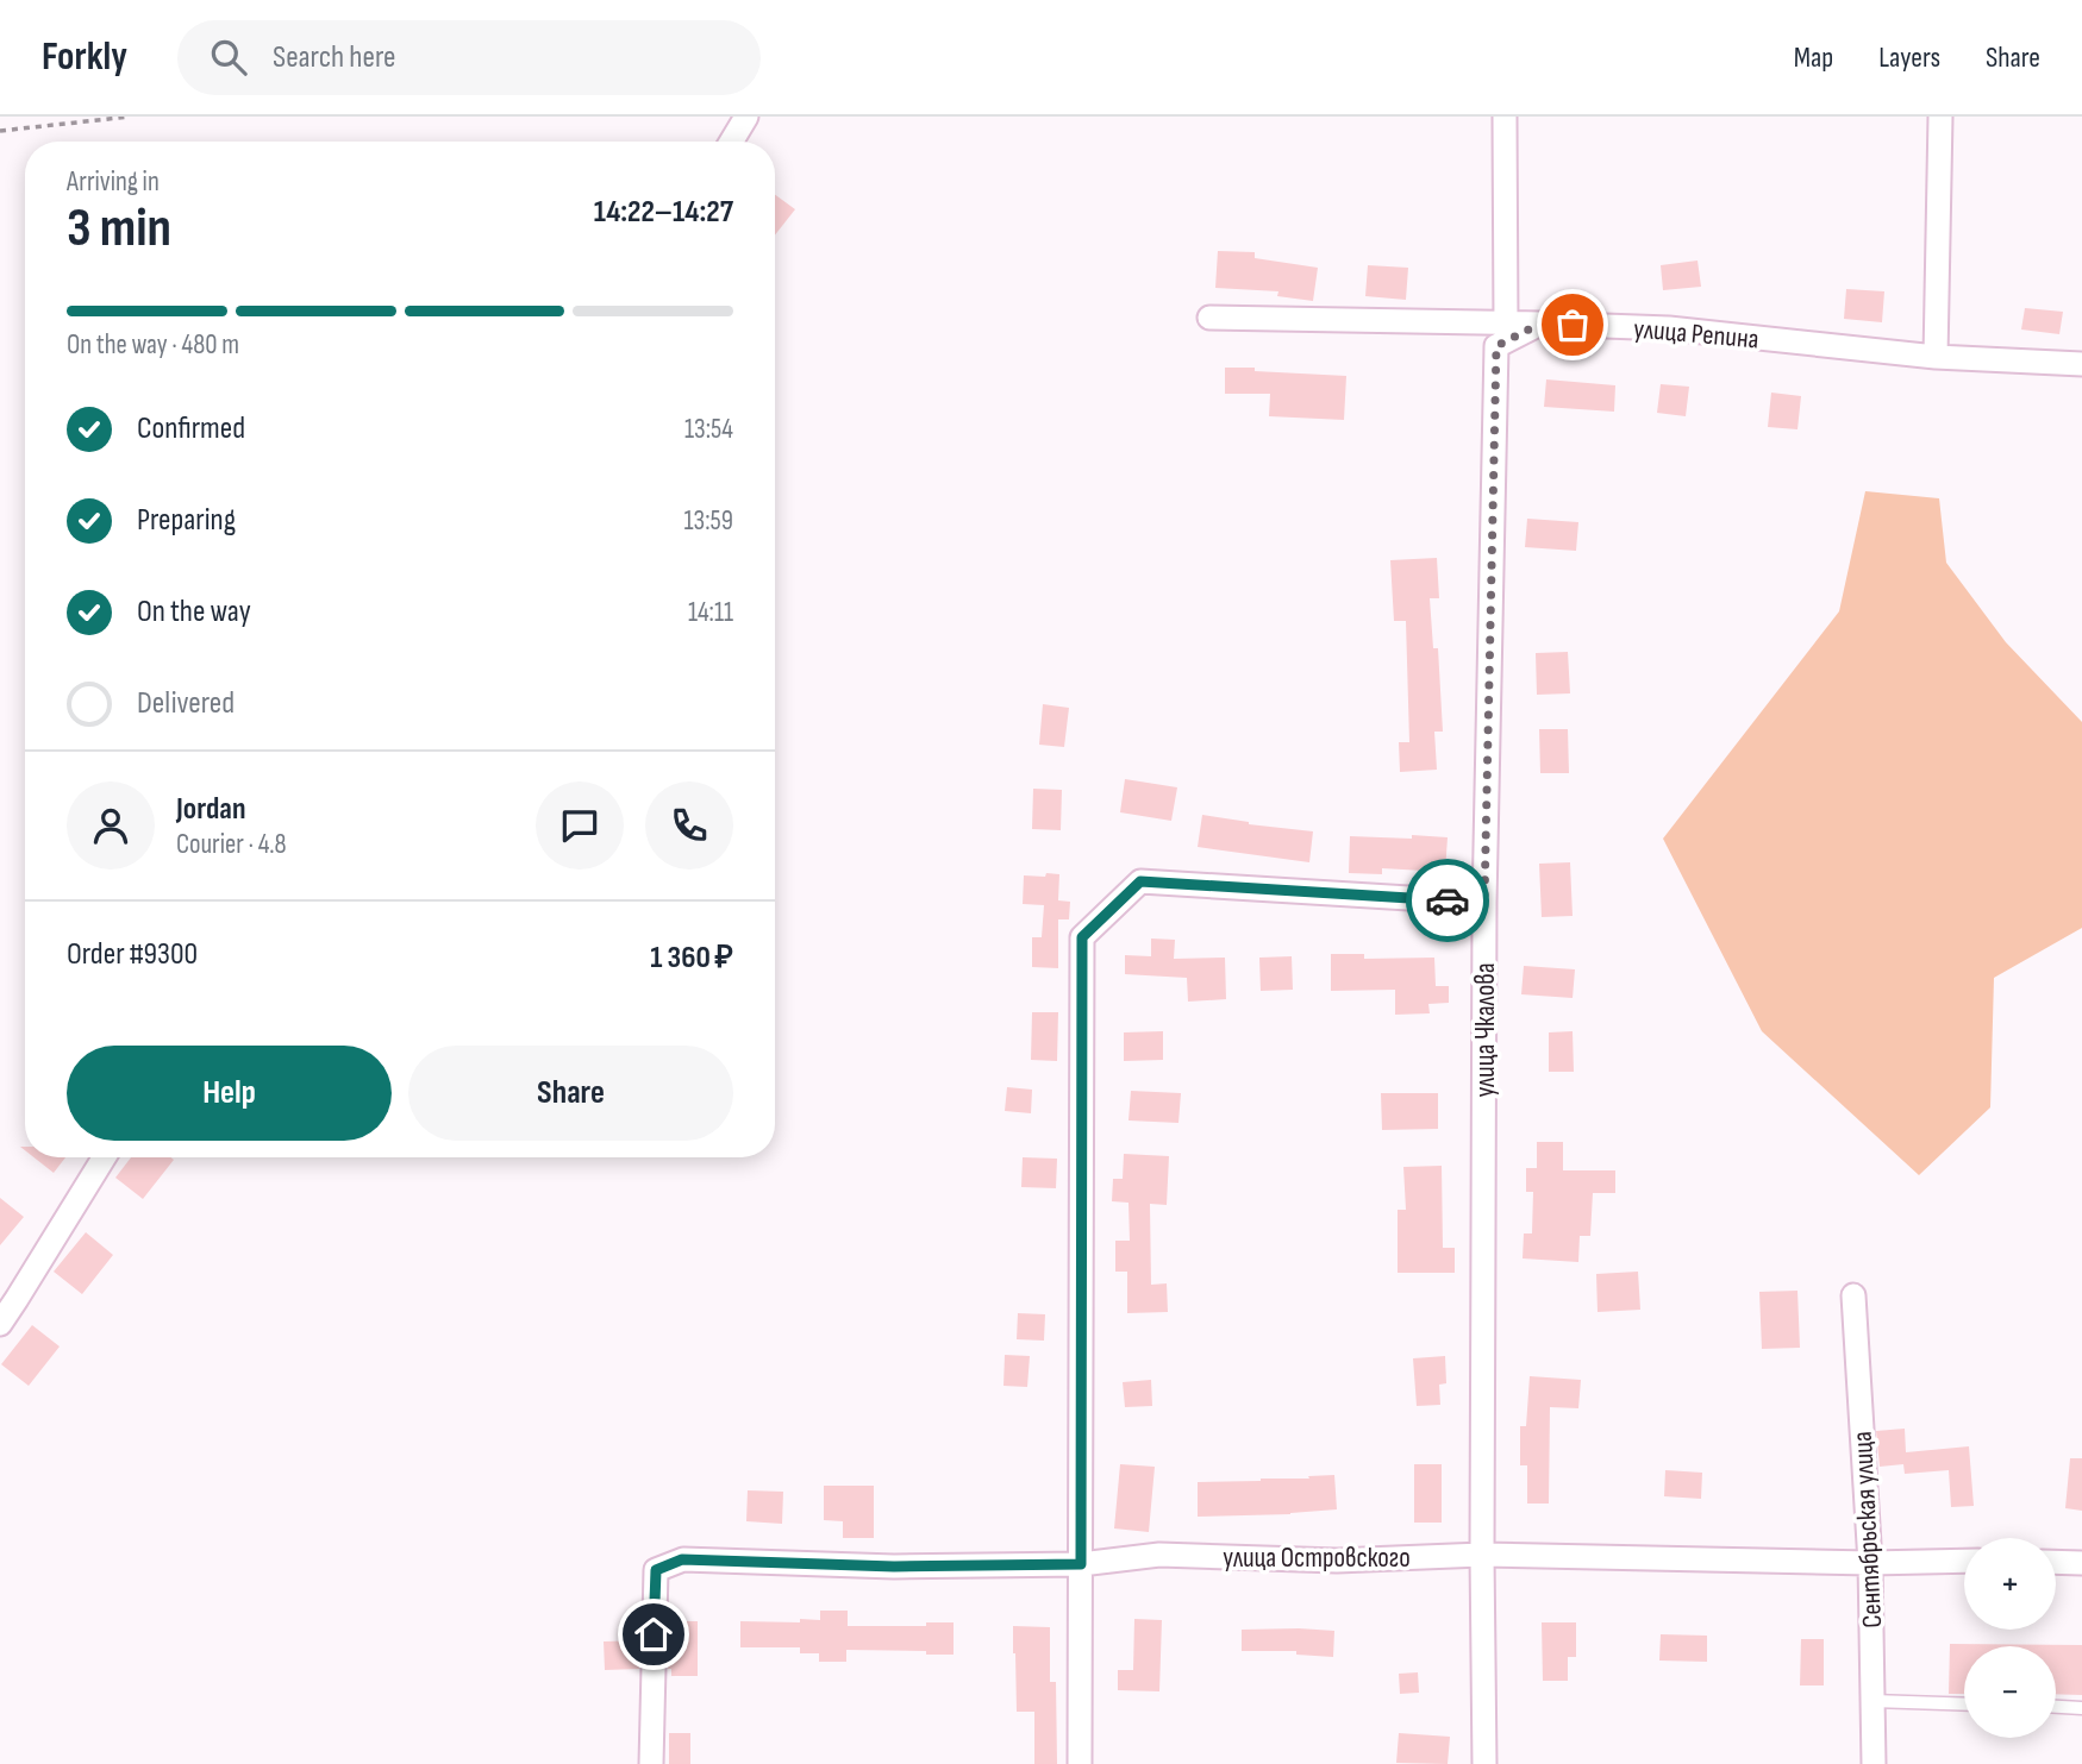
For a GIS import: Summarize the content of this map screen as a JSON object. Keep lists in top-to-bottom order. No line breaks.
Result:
{"streets":{"street":["улица Репина","улица Чкалова","Сентябрьская улица","улица Островского"]},"crossings":[["улица Репина","улица Чкалова"],["улица Чкалова","улица Островского"],["Сентябрьская улица","улица Островского"]],"page":{"header":"Forkly","search":"Search here","nav":["Map","Layers","Share"],"heading":["3 min","Arriving in","14:22–14:27"],"panel":["Jordan","Courier · 4.8","Order #9300","1 360 ₽"],"bar":"On the way · 480 m","list":[["Confirmed","13:54"],["Preparing","13:59"],["On the way","14:11"],"Delivered"],"buttons":["Help","Share"],"map_buttons":["+","−"]}}
